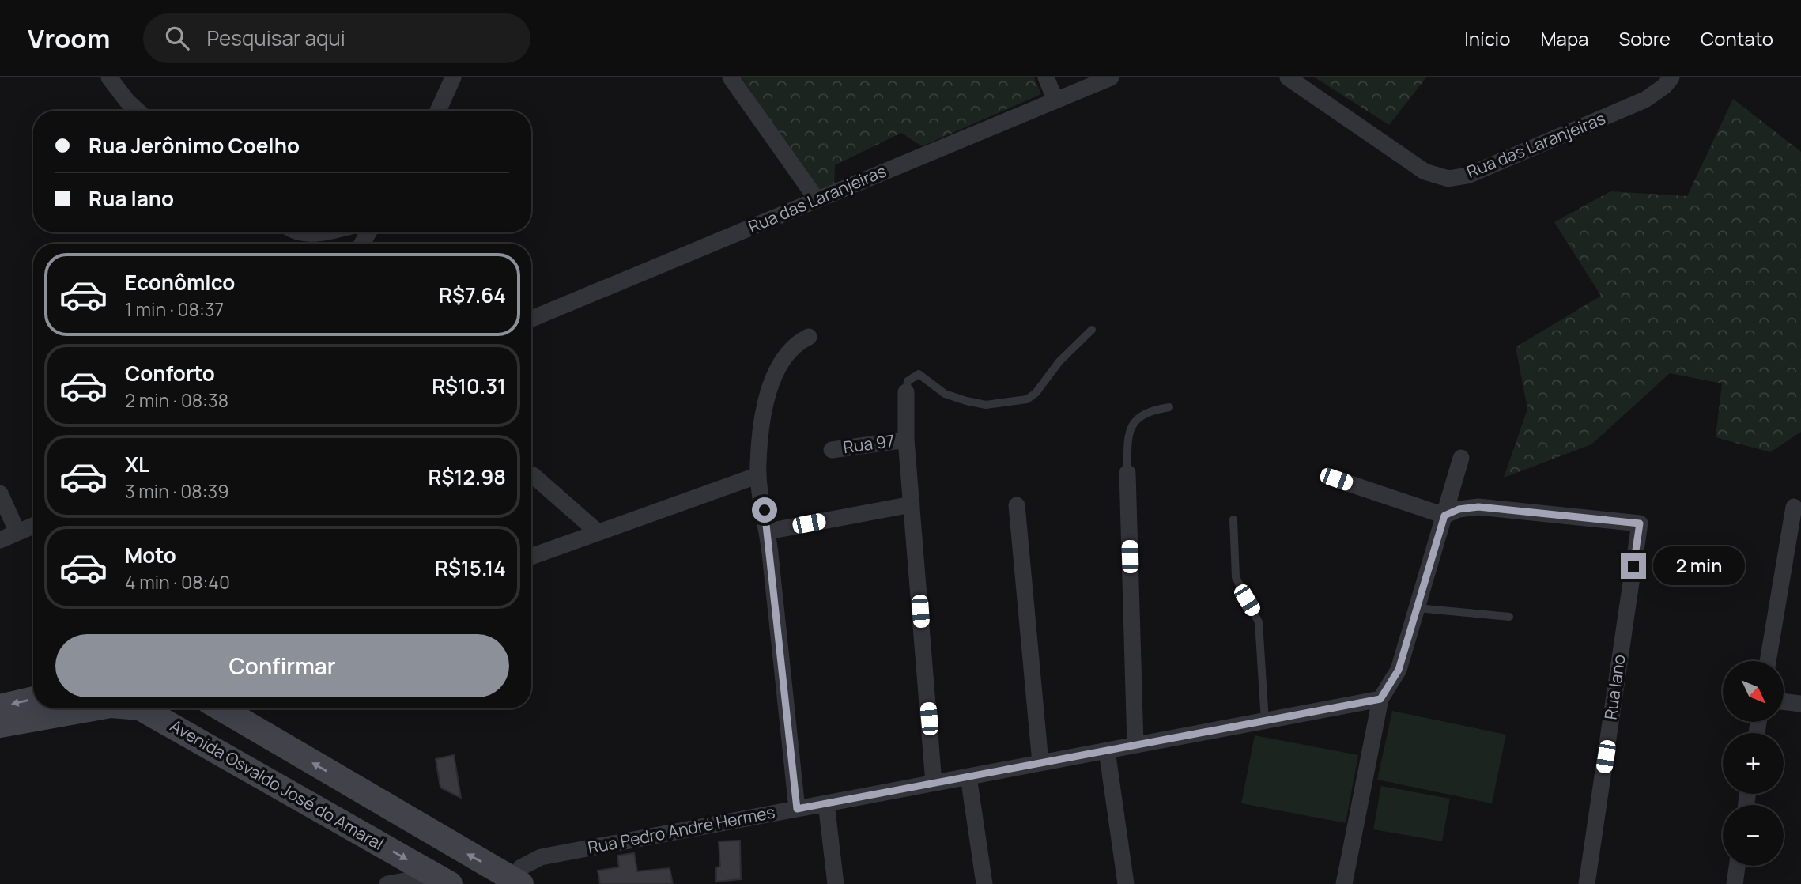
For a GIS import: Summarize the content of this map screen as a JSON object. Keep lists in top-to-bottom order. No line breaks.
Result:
{"streets":{"main road":["Avenida Osvaldo José do Amaral"],"street":["Rua das Laranjeiras","Rua 97","Rua Iano","Rua Pedro André Hermes"]},"north":"bottom right","page":{"header":"Vroom","search":"Pesquisar aqui","nav":["Início","Mapa","Sobre","Contato"],"banner":["Rua Jerônimo Coelho","Rua Iano"],"list":[{"name":"Econômico","note":"1 min · 08:37","value":"R$7.64"},{"name":"Conforto","note":"2 min · 08:38","value":"R$10.31"},{"name":"XL","note":"3 min · 08:39","value":"R$12.98"},{"name":"Moto","note":"4 min · 08:40","value":"R$15.14"}],"bubble":"2 min","buttons":"Confirmar","map_buttons":["+","−"]}}
